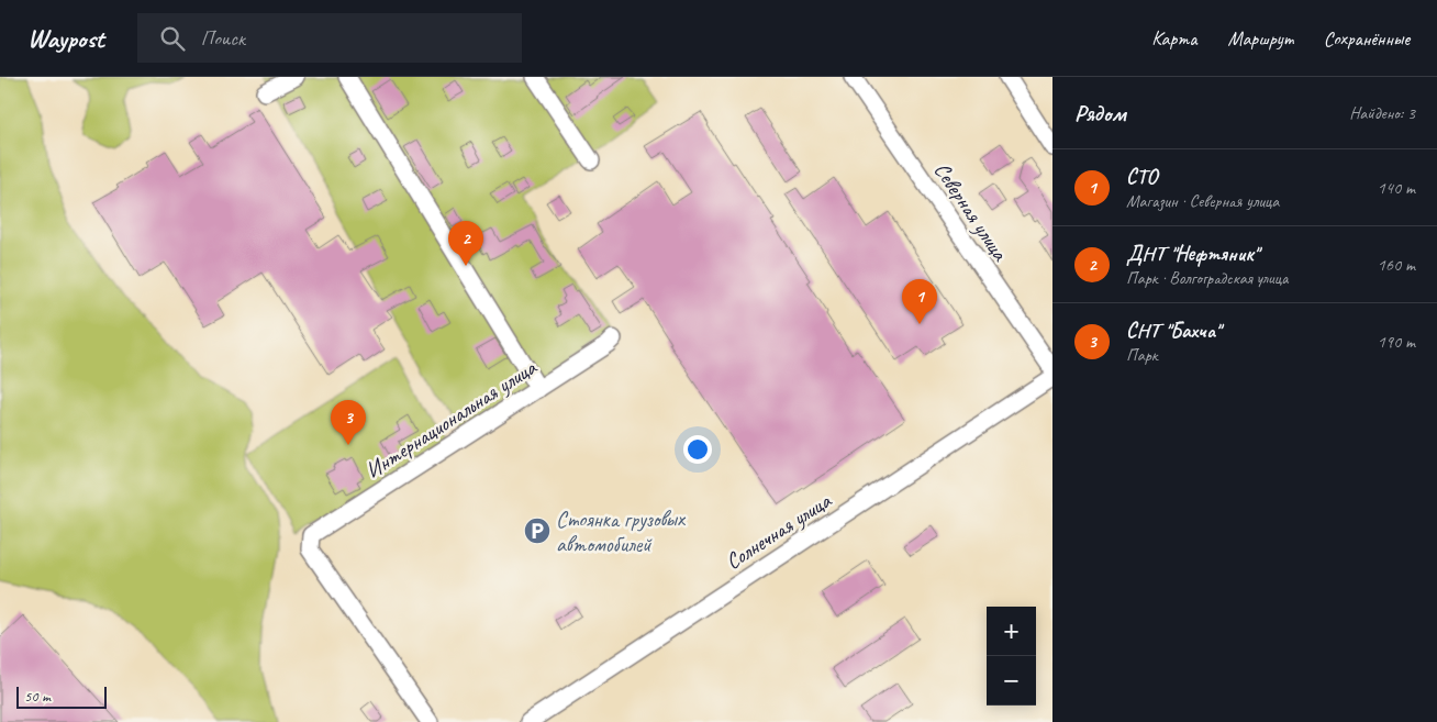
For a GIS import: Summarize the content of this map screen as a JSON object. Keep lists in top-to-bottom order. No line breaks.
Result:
{"streets":{"street":["Северная улица","Интернациональная улица","Солнечная улица"]},"places":{"parking":["Стоянка грузовых автомобилей"]},"scale_bar":"50 m","page":{"header":"Waypost","search":"Поиск","nav":["Карта","Маршрут","Сохранённые"],"heading":["Рядом","Найдено: 3"],"list":[{"mark":"1","name":"СТО","note":"Магазин · Северная улица","value":"140 m"},{"mark":"2","name":"ДНТ \"Нефтяник\"","note":"Парк · Волгоградская улица","value":"160 m"},{"mark":"3","name":"СНТ \"Бахча\"","note":"Парк","value":"190 m"}],"pins":["2","1","3"],"map_buttons":["+","−"],"scale":"50 m"}}
